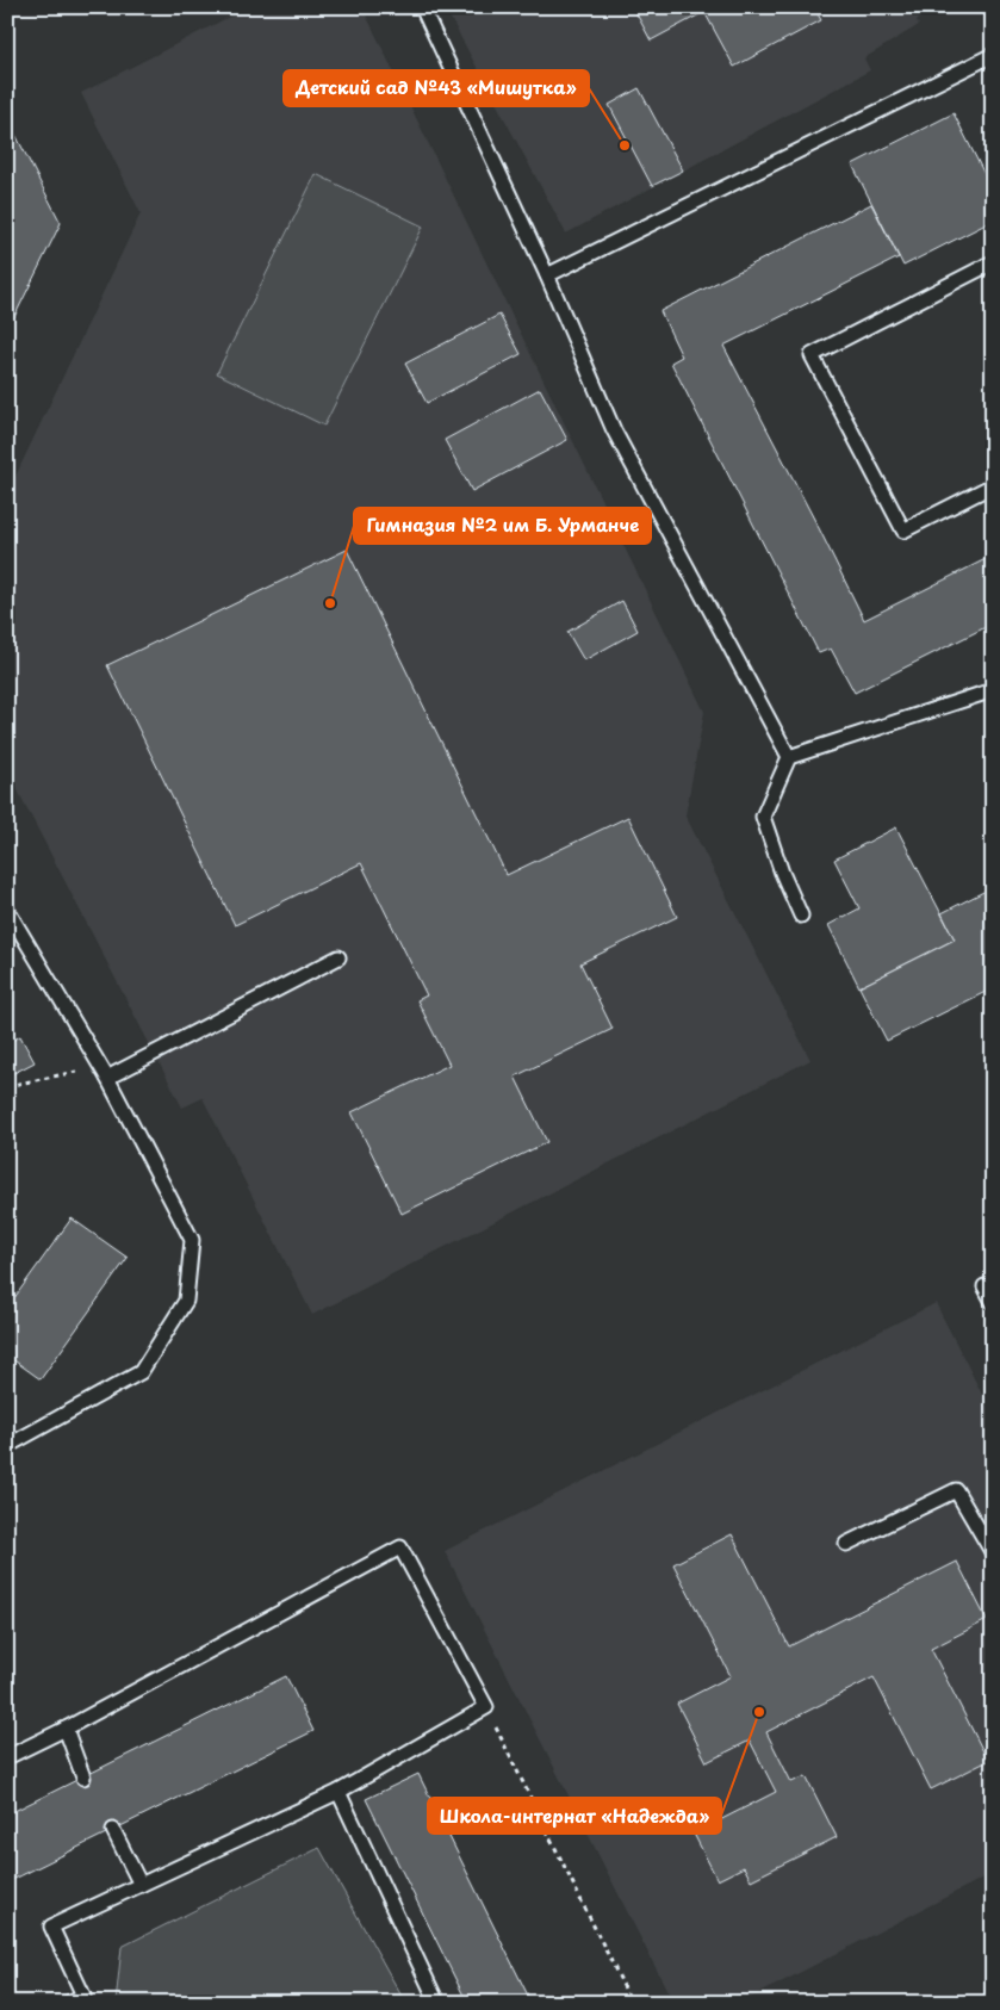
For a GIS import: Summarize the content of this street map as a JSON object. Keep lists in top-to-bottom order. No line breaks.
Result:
{"places":["Детский сад №43 «Мишутка»","Гимназия №2 им Б. Урманче","Школа-интернат «Надежда»"]}
